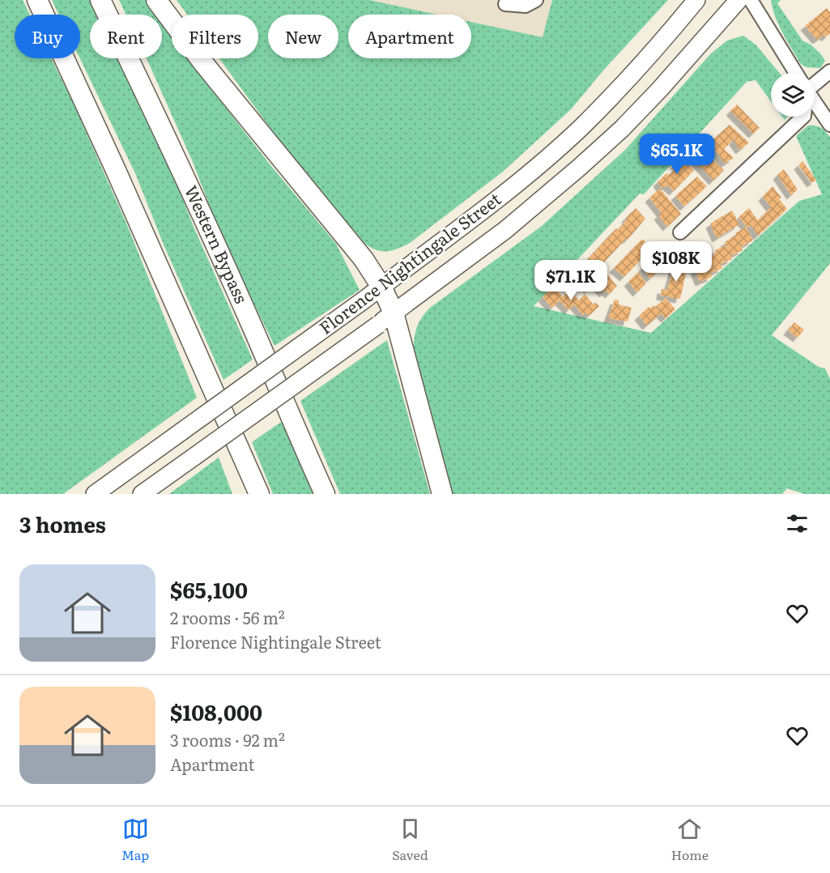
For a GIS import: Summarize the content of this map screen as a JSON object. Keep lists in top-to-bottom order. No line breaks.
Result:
{"streets":{"highway":["Western Bypass"],"main road":["Florence Nightingale Street"]},"page":{"chip":["Buy","Rent","Filters","New","Apartment"],"price":["$65.1K","$108K","$71.1K"],"heading":"3 homes","list":[{"name":"$65,100","note":"2 rooms · 56 m² · Florence Nightingale Street"},{"name":"$108,000","note":"3 rooms · 92 m² · Apartment"}],"tabs":["Map","Saved","Home"]}}
